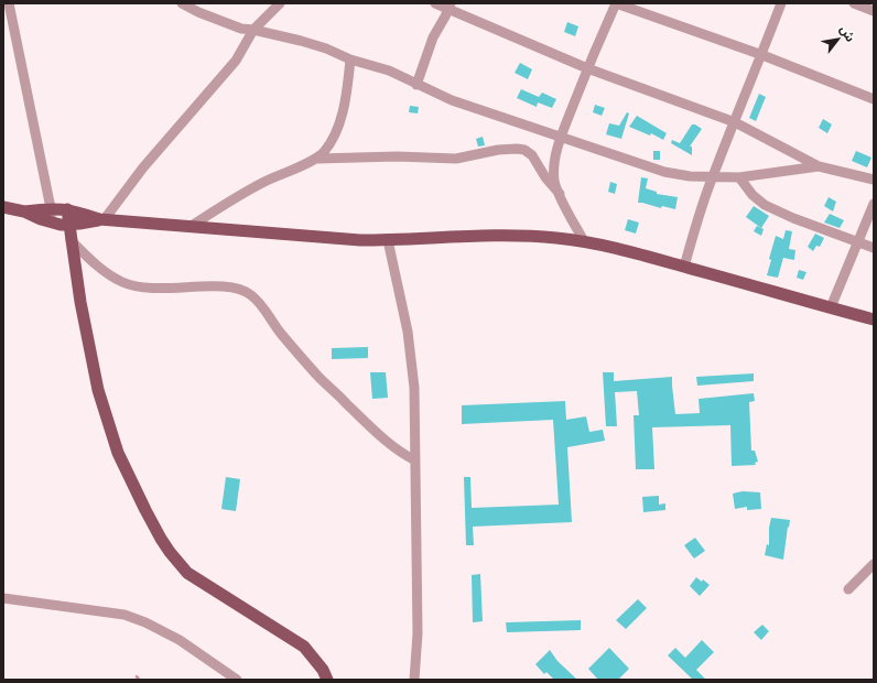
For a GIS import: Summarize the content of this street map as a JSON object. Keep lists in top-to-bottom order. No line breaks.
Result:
{"north":"top right"}
